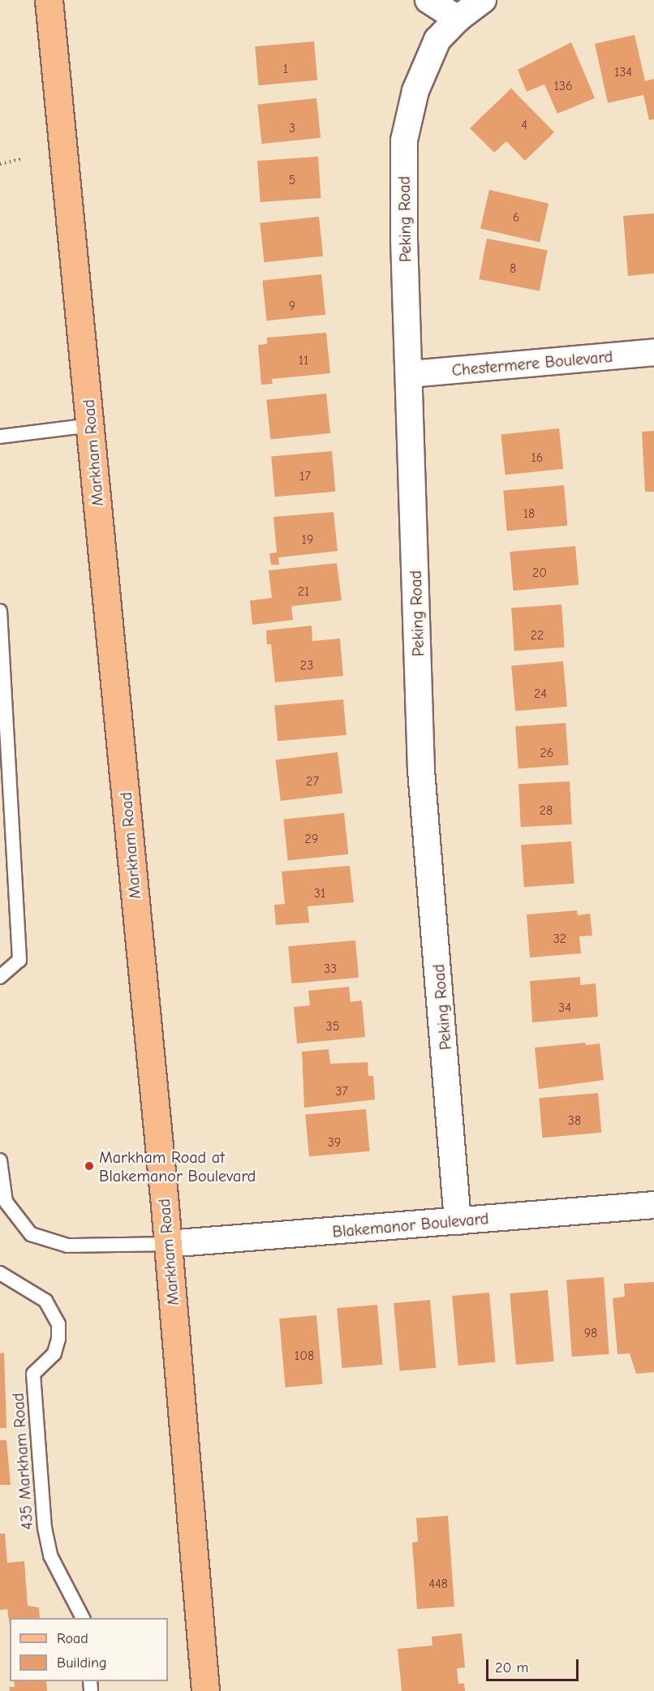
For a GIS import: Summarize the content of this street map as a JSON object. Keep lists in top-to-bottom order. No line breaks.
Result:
{"streets":{"main road":["Markham Road"],"street":["Peking Road","Chestermere Boulevard","Blakemanor Boulevard"],"lane":["435 Markham Road"]},"crossings":[["Peking Road","Chestermere Boulevard"],["Peking Road","Blakemanor Boulevard"],["Markham Road","Blakemanor Boulevard"]],"places":["Markham Road at Blakemanor Boulevard"],"house_numbers":["1","134","136","4","3","5","6","8","9","11","16","17","18","19","20","21","22","23","24","26","27","28","29","31","32","33","34","35","37","38","39","98","108","448"],"legend":["Road","Building"],"scale_bar":"20 m"}
